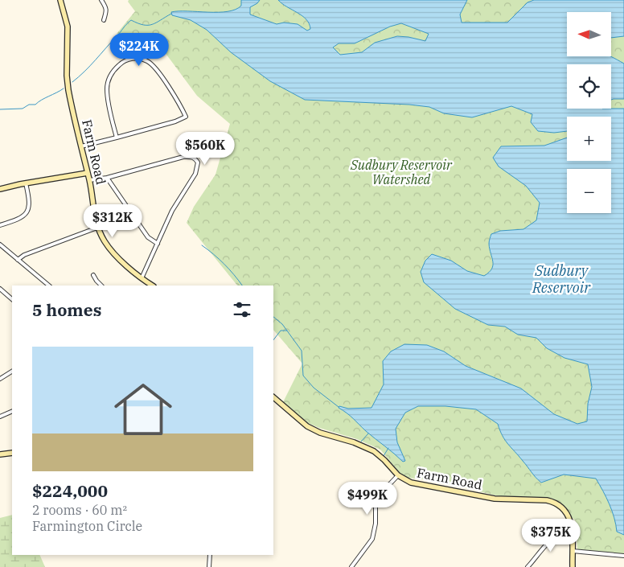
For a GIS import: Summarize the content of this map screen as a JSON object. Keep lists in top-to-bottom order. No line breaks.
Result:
{"streets":{"street":["Farm Road"]},"water":["Sudbury Reservoir"],"parks":["Sudbury Reservoir Watershed"],"north":"left","page":{"map_buttons":["+","−"],"price":["$224K","$560K","$312K","$499K","$375K"],"heading":"5 homes","list":[{"name":"$224,000","note":"2 rooms · 60 m² · Farmington Circle"}]}}
